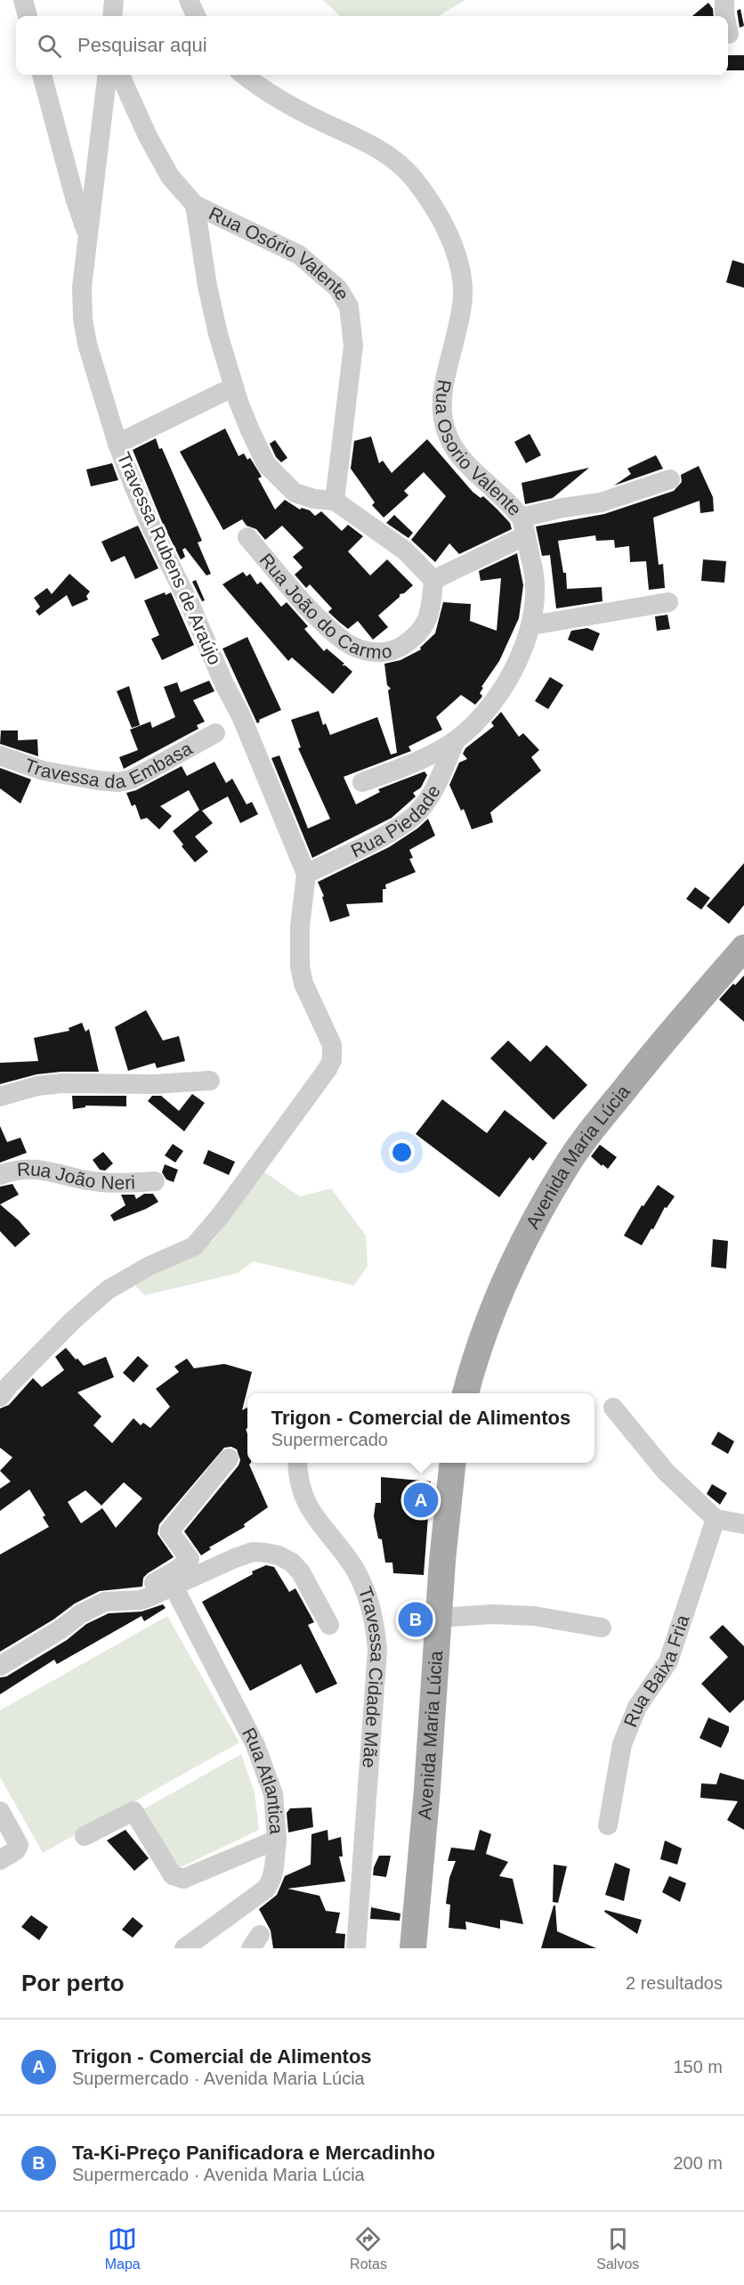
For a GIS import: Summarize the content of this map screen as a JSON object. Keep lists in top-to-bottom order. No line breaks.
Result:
{"streets":{"main road":["Avenida Maria Lúcia"],"street":["Rua Osório Valente","Rua Osorio Valente","Travessa Rubens de Araújo","Rua João do Carmo","Travessa da Embasa","Rua Piedade","Rua João Neri","Rua Baixa Fria","Travessa Cidade Mãe","Rua Atlantica"]},"crossings":[["Rua Osorio Valente","Rua Piedade"],["Travessa Rubens de Araújo","Rua Piedade"]],"page":{"search":"Pesquisar aqui","popup":["Trigon - Comercial de Alimentos","Supermercado"],"pins":["A","B"],"heading":["Por perto","2 resultados"],"list":[{"mark":"A","name":"Trigon - Comercial de Alimentos","note":"Supermercado · Avenida Maria Lúcia","value":"150 m"},{"mark":"B","name":"Ta-Ki-Preço Panificadora e Mercadinho","note":"Supermercado · Avenida Maria Lúcia","value":"200 m"}],"nav":["Mapa","Rotas","Salvos"]}}
